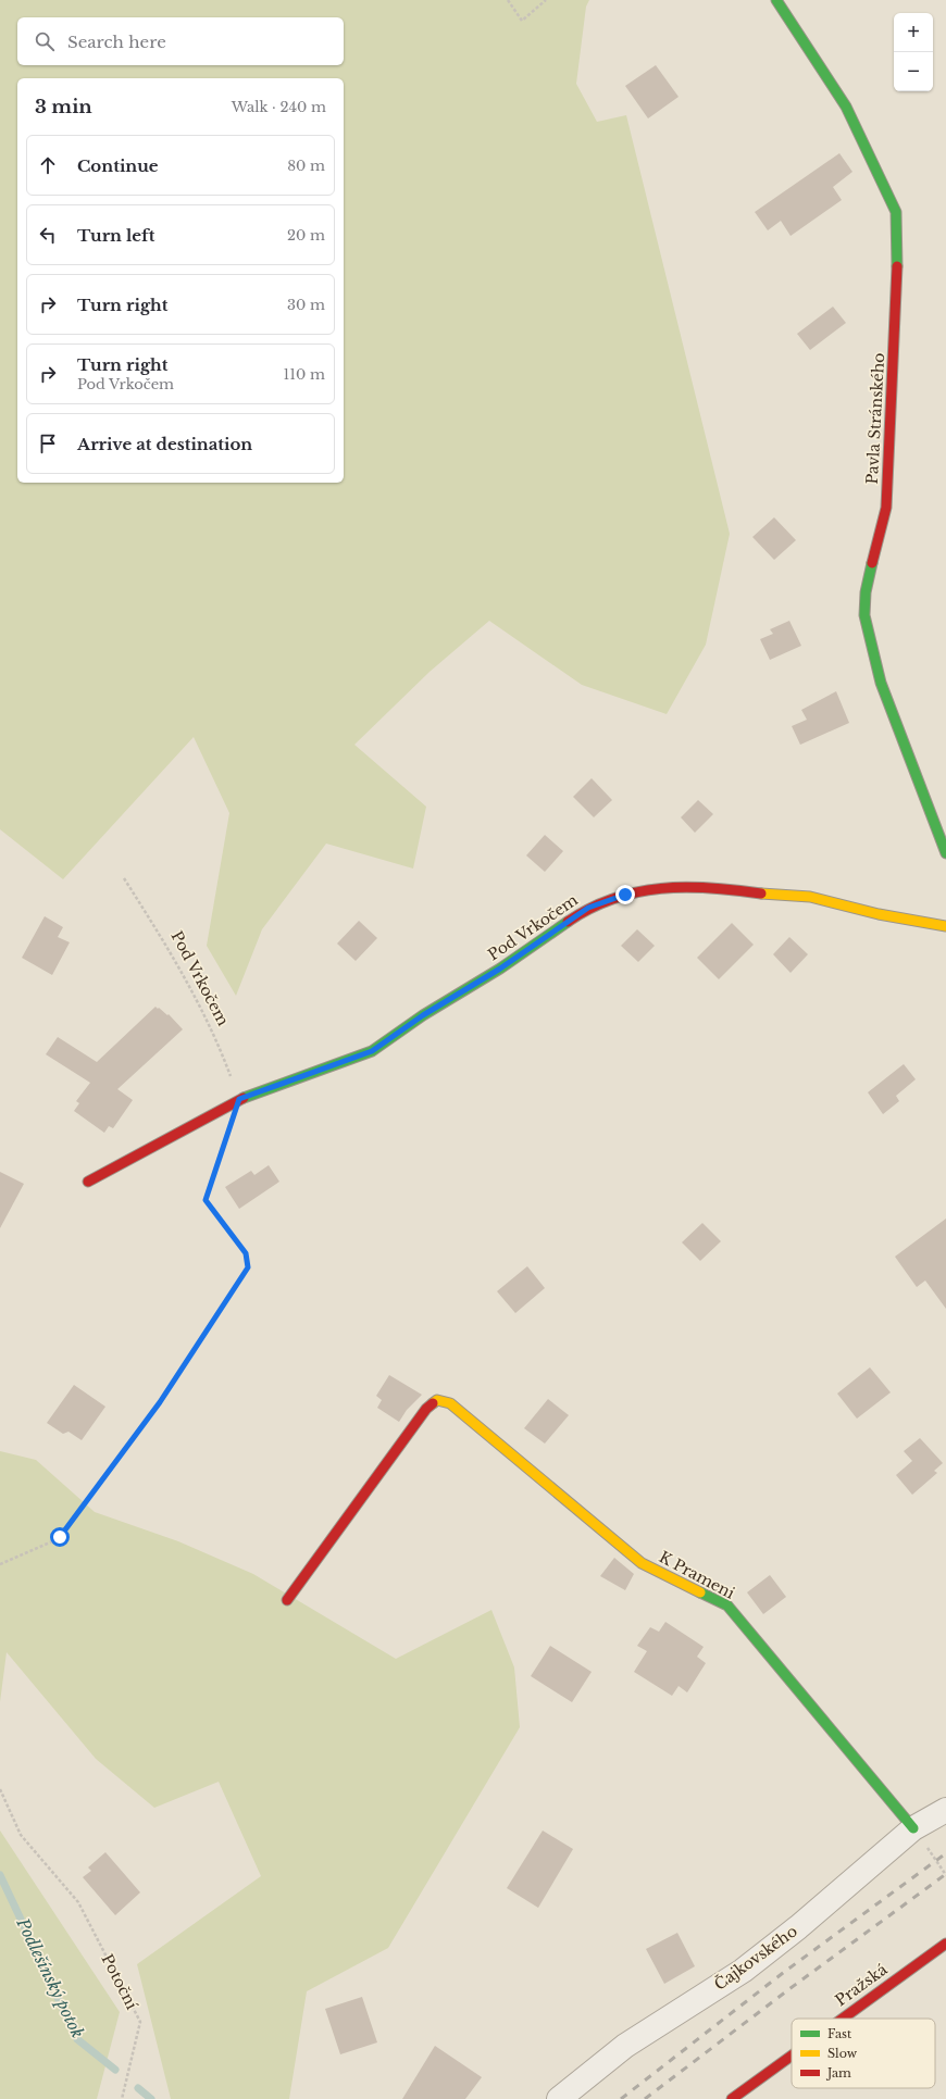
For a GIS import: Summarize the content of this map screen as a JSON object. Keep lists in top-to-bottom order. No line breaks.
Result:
{"streets":{"street":["Pavla Stránského","Pod Vrkočem","K Prameni","Čajkovského","Pražská"],"path":["Potoční"]},"crossings":[["K Prameni","Čajkovského"]],"water":["Podlešínský potok"],"legend":["Fast","Slow","Jam"],"page":{"map_buttons":["+","−"],"search":"Search here","heading":["3 min","Walk · 240 m"],"list":[["Continue","80 m"],["Turn left","20 m"],["Turn right","30 m"],["Turn right","Pod Vrkočem","110 m"],"Arrive at destination"]}}
